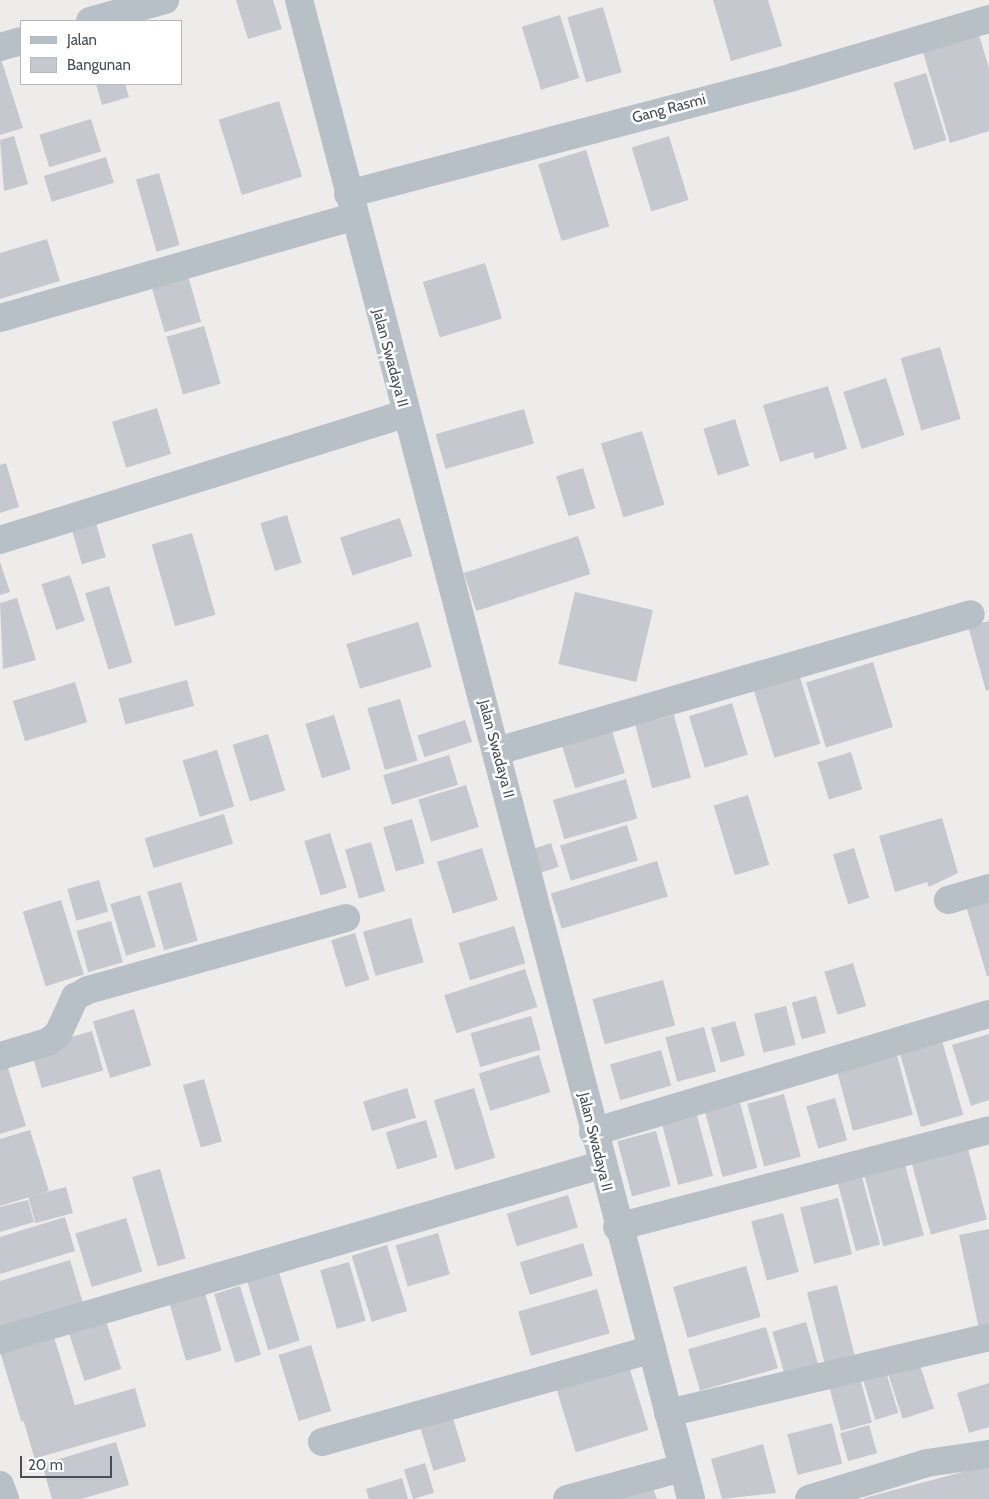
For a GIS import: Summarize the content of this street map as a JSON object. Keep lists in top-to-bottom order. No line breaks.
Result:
{"streets":{"street":["Gang Rasmi","Jalan Swadaya II"]},"crossings":[["Gang Rasmi","Jalan Swadaya II"]],"legend":["Jalan","Bangunan"],"scale_bar":"20 m"}
